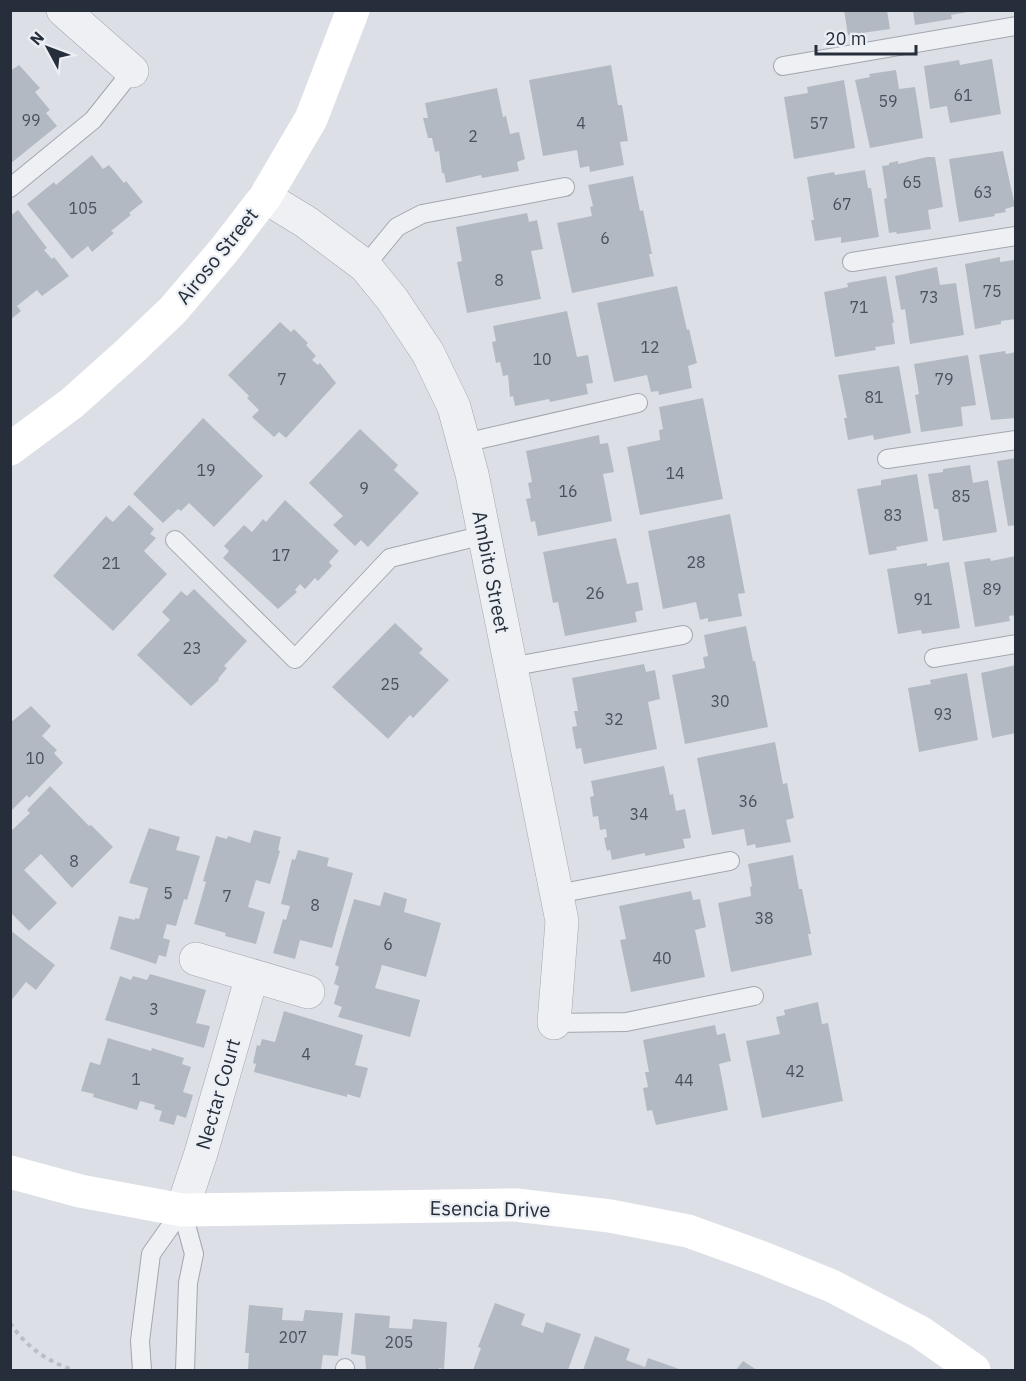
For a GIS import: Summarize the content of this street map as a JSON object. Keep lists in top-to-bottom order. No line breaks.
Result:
{"streets":{"street":["Airoso Street","Ambito Street","Nectar Court","Esencia Drive"]},"crossings":[["Airoso Street","Ambito Street"],["Nectar Court","Esencia Drive"]],"house_numbers":["61","59","99","4","57","2","65","63","67","105","6","8","75","73","71","12","10","7","79","81","19","14","9","16","85","83","17","28","21","89","26","91","23","25","30","93","32","10","36","34","8","5","7","8","38","6","40","3","4","42","1","44","207","205"],"scale_bar":"20 m","north":"top left"}
